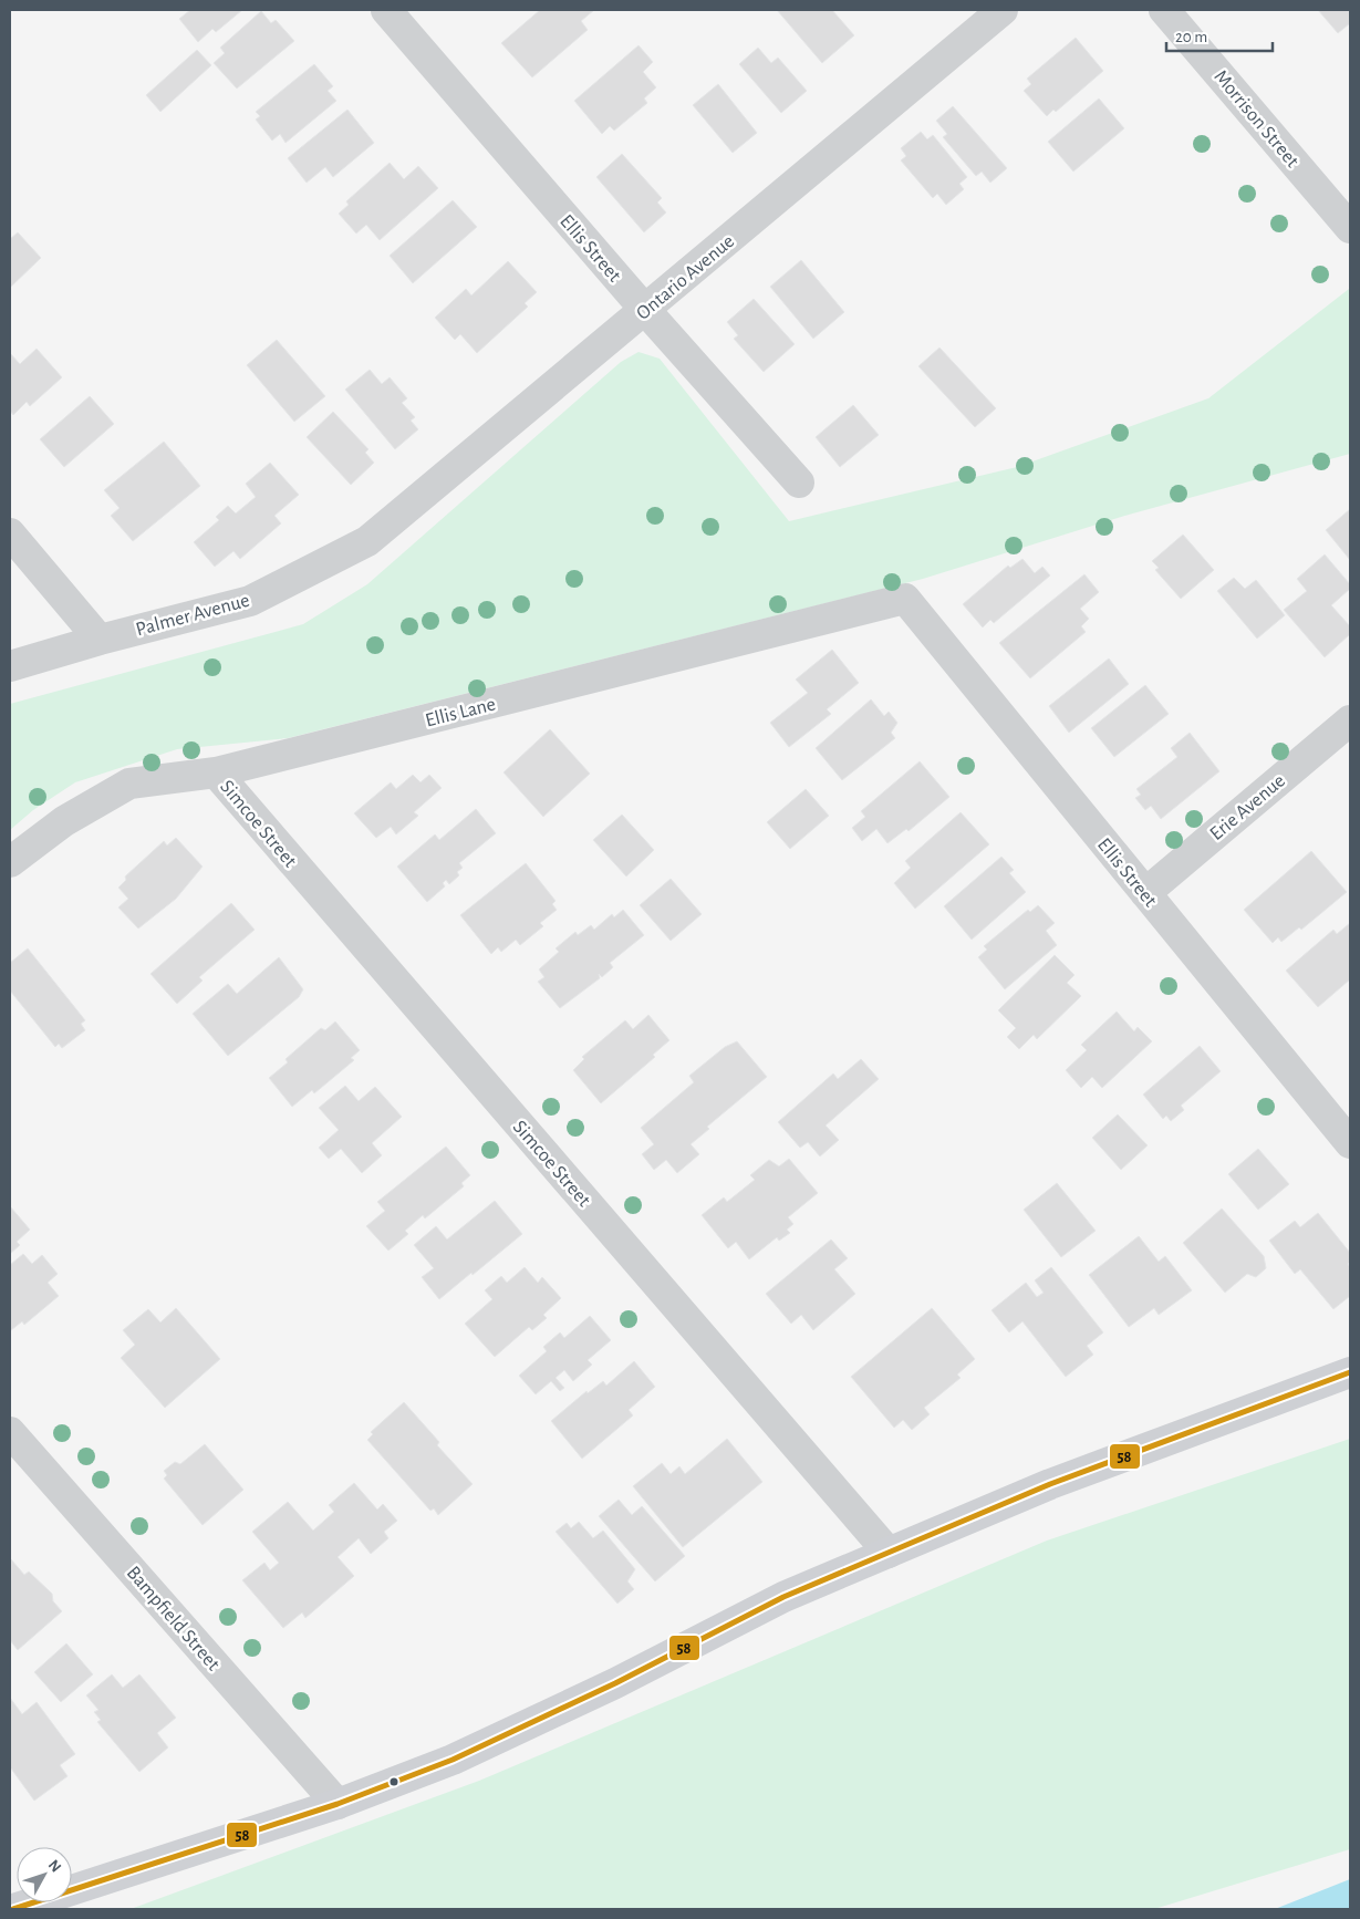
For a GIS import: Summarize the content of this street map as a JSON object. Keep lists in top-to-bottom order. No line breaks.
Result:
{"streets":{"street":["Morrison Street","Ellis Street","Ontario Avenue","Palmer Avenue","Ellis Lane","Erie Avenue","Simcoe Street","Bampfield Street"]},"crossings":[["Ellis Street","Ontario Avenue"],["Ellis Street","Ellis Lane"],["Ellis Street","Erie Avenue"],["Ontario Avenue","Palmer Avenue"],["Ellis Lane","Simcoe Street"]],"lines":["transit line 58"],"scale_bar":"20 m","north":"top right"}
